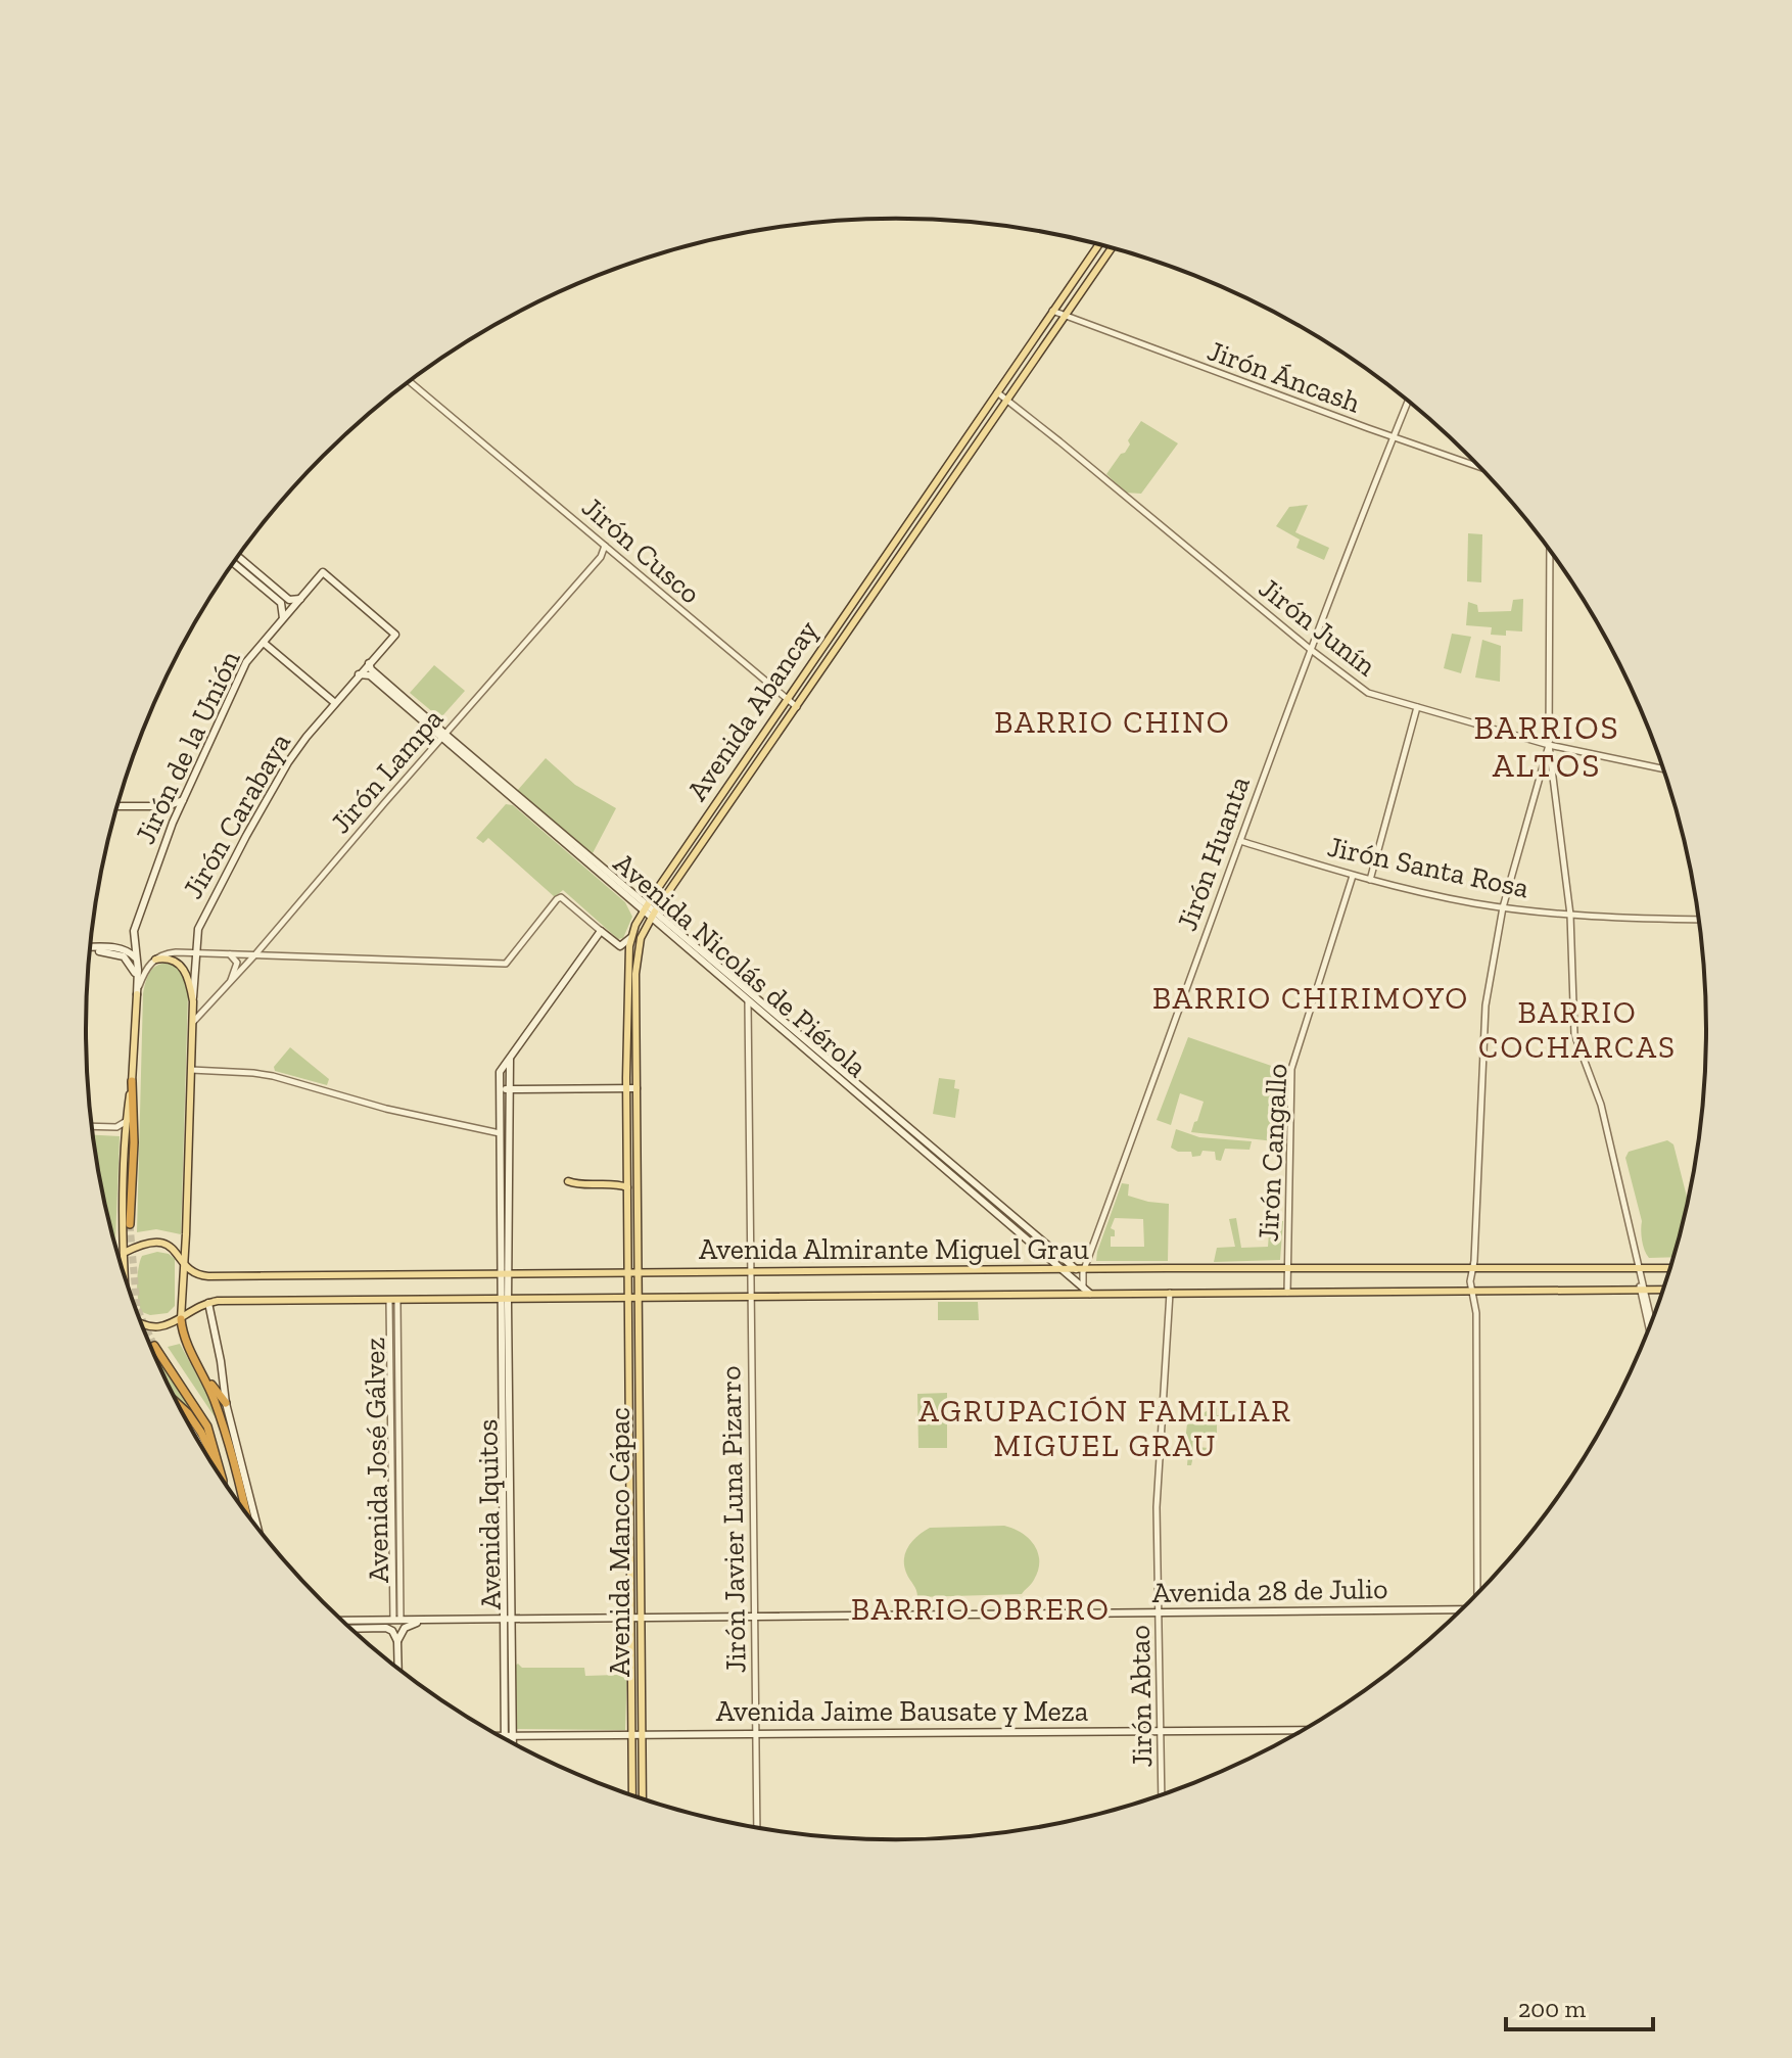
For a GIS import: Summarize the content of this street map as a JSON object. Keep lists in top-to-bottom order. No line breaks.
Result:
{"streets":{"main road":["Avenida Abancay","Jirón de la Unión","Jirón Carabaya","Avenida Nicolás de Piérola","Avenida Almirante Miguel Grau","Avenida Iquitos","Avenida Manco Cápac","Avenida 28 de Julio","Avenida Jaime Bausate y Meza"],"street":["Jirón Áncash","Jirón Cusco","Jirón Junín","Jirón Lampa","Jirón Huanta","Jirón Santa Rosa","Jirón Cangallo","Avenida José Gálvez","Jirón Javier Luna Pizarro","Jirón Abtao"]},"crossings":[["Jirón Áncash","Avenida Abancay"],["Jirón Áncash","Jirón Huanta"],["Jirón Cusco","Avenida Abancay"],["Jirón Cusco","Jirón Lampa"],["Jirón Junín","Avenida Abancay"],["Jirón Junín","Jirón Huanta"],["Avenida Abancay","Avenida Nicolás de Piérola"],["Avenida Abancay","Avenida Almirante Miguel Grau"],["Avenida Abancay","Avenida Manco Cápac"],["Jirón de la Unión","Jirón Carabaya"],["Jirón Lampa","Avenida Nicolás de Piérola"],["Jirón Carabaya","Avenida Nicolás de Piérola"],["Jirón Huanta","Jirón Santa Rosa"],["Jirón Huanta","Avenida Nicolás de Piérola"],["Jirón Huanta","Avenida Almirante Miguel Grau"],["Jirón Santa Rosa","Jirón Cangallo"],["Avenida Nicolás de Piérola","Avenida Almirante Miguel Grau"],["Avenida Nicolás de Piérola","Jirón Javier Luna Pizarro"],["Jirón Cangallo","Avenida Almirante Miguel Grau"],["Avenida Almirante Miguel Grau","Avenida José Gálvez"],["Avenida Almirante Miguel Grau","Avenida Iquitos"],["Avenida Almirante Miguel Grau","Jirón Javier Luna Pizarro"],["Avenida Almirante Miguel Grau","Avenida Manco Cápac"],["Avenida Almirante Miguel Grau","Jirón Abtao"],["Avenida José Gálvez","Avenida 28 de Julio"],["Avenida Iquitos","Avenida 28 de Julio"],["Avenida Iquitos","Avenida Jaime Bausate y Meza"],["Jirón Javier Luna Pizarro","Avenida 28 de Julio"],["Jirón Javier Luna Pizarro","Avenida Jaime Bausate y Meza"],["Avenida Manco Cápac","Avenida 28 de Julio"],["Avenida Manco Cápac","Avenida Jaime Bausate y Meza"],["Avenida 28 de Julio","Jirón Abtao"],["Jirón Abtao","Avenida Jaime Bausate y Meza"]],"districts":["BARRIO CHINO","BARRIOS ALTOS","BARRIO CHIRIMOYO","BARRIO COCHARCAS","AGRUPACIÓN FAMILIAR MIGUEL GRAU","BARRIO OBRERO"],"scale_bar":"200 m"}
